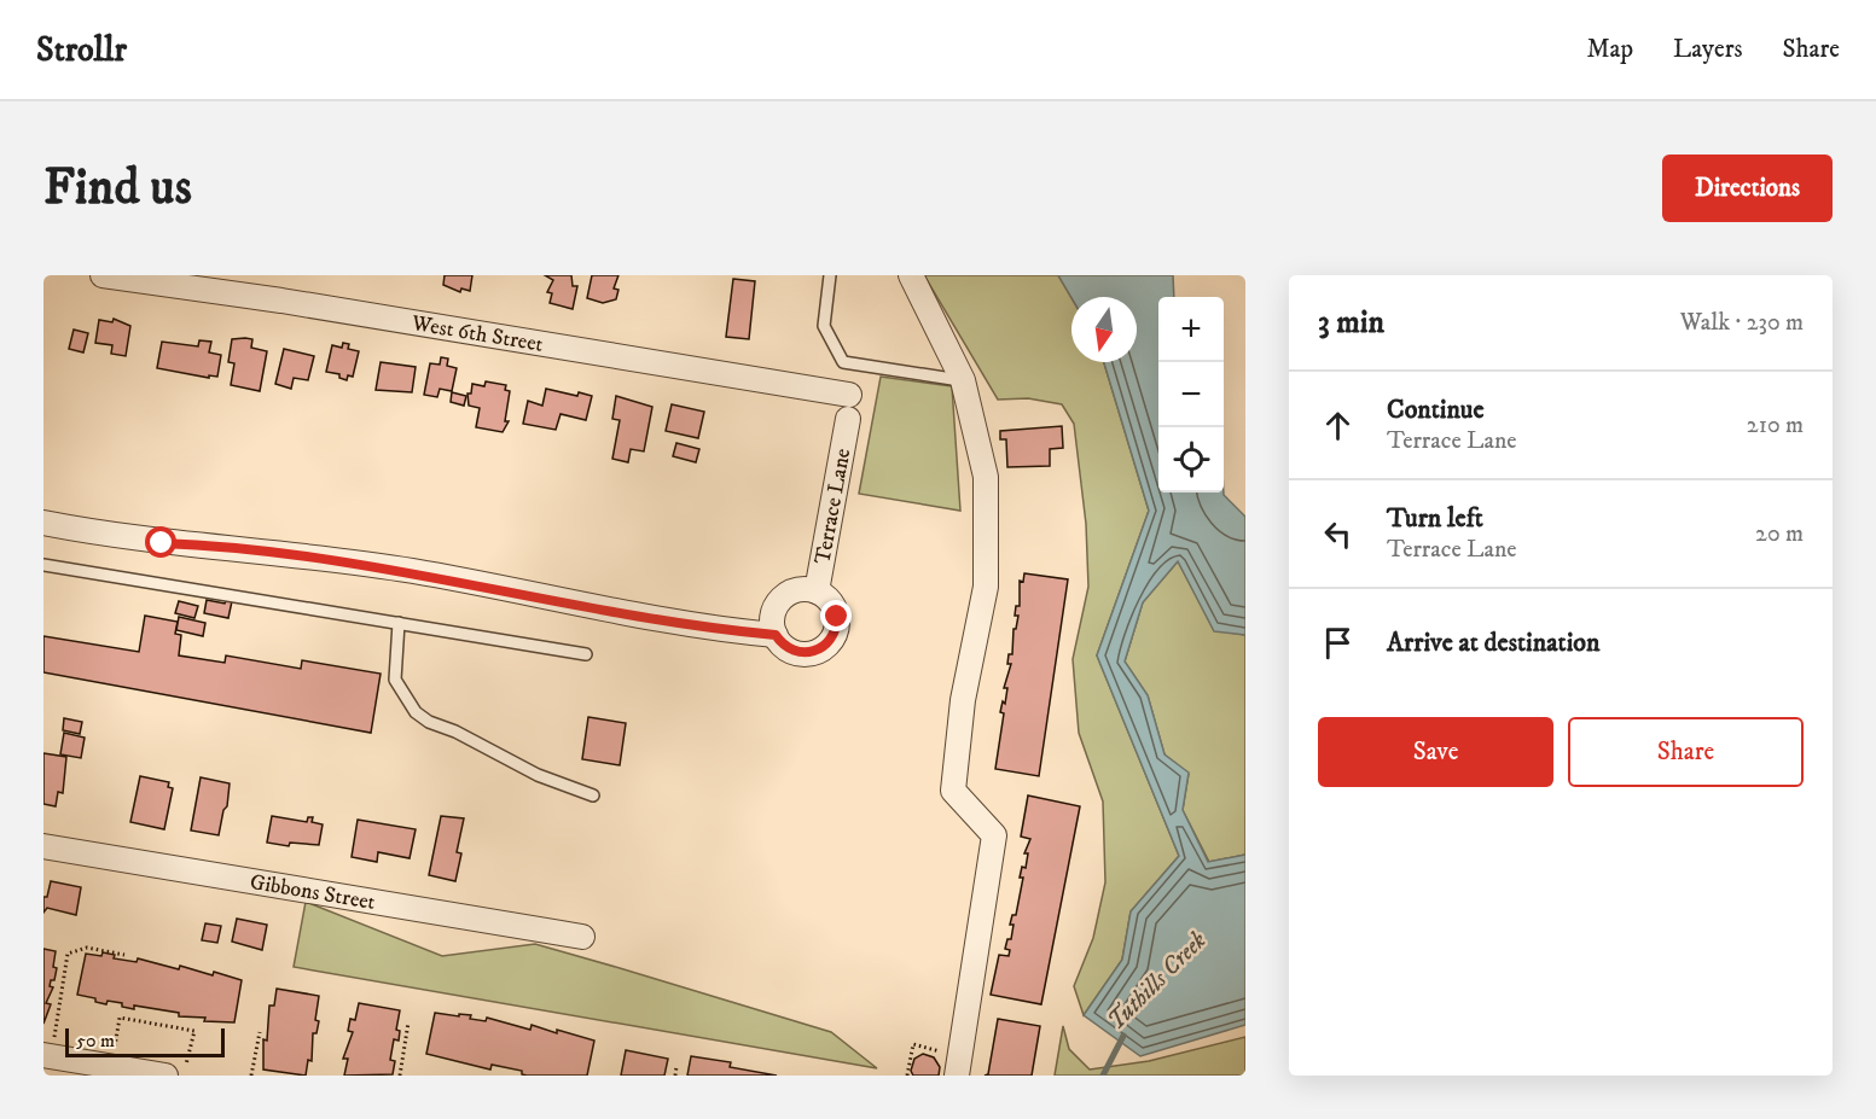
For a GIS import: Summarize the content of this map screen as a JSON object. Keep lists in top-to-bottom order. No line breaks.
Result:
{"streets":{"street":["West 6th Street","Terrace Lane","Gibbons Street"]},"water":["Tuthills Creek"],"scale_bar":"50 m","north":"bottom","page":{"header":"Strollr","nav":["Map","Layers","Share"],"buttons":["Directions",["Save","Share"]],"title":"Find us","heading":["3 min","Walk · 230 m"],"map_buttons":["+","−"],"list":[["Continue","Terrace Lane","210 m"],["Turn left","Terrace Lane","20 m"],"Arrive at destination"],"scale":"50 m"}}
